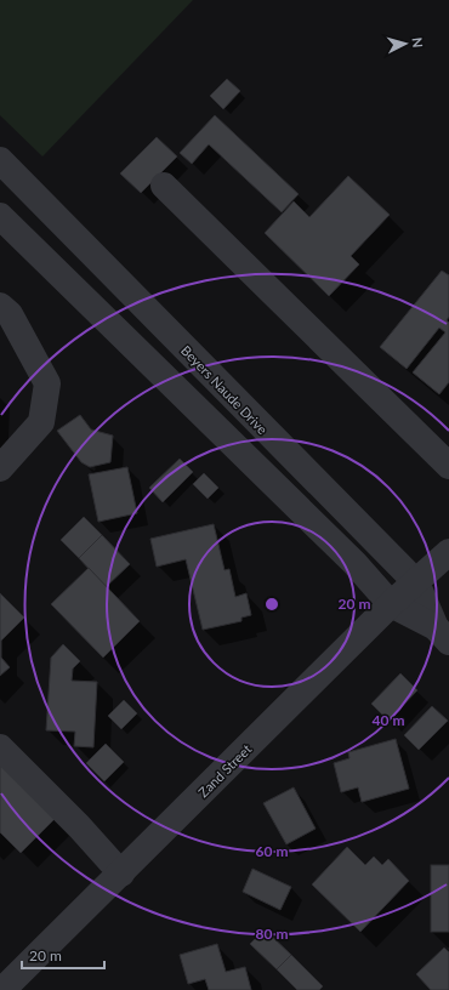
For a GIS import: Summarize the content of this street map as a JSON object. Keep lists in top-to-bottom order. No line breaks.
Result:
{"streets":{"street":["Beyers Naude Drive","Zand Street"]},"crossings":[["Beyers Naude Drive","Zand Street"]],"scale_bar":"20 m","north":"right","rings":["20 m","40 m","60 m","80 m"]}
